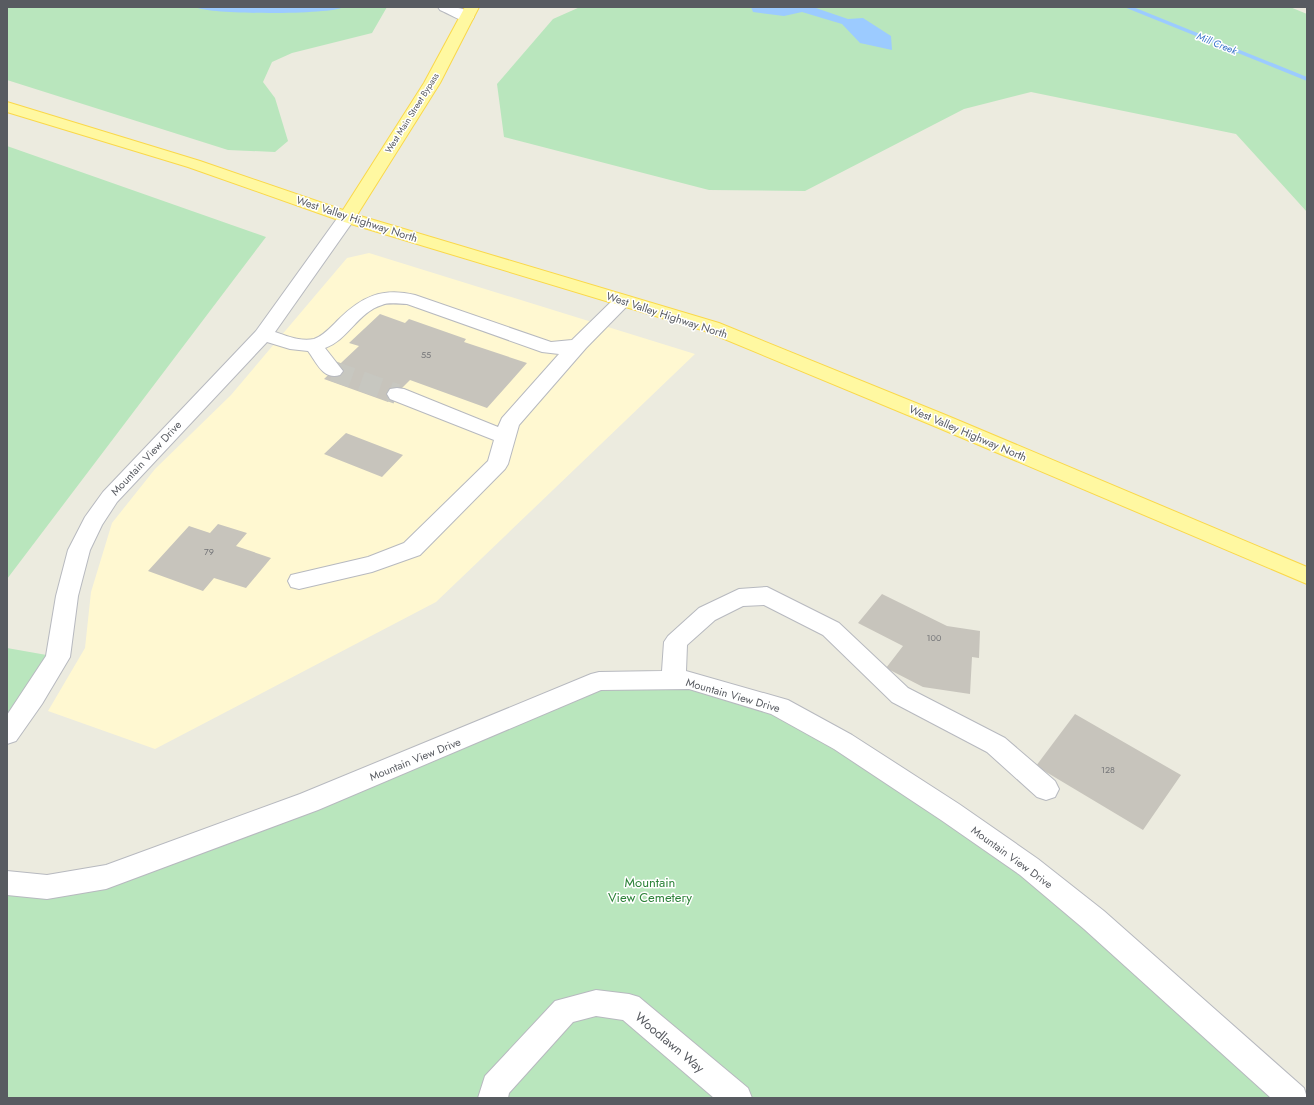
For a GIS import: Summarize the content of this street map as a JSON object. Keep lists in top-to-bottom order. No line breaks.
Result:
{"streets":{"main road":["West Main Street Bypass","West Valley Highway North"],"street":["Mountain View Drive","Woodlawn Way"]},"crossings":[["West Main Street Bypass","West Valley Highway North"],["West Main Street Bypass","Mountain View Drive"],["West Valley Highway North","Mountain View Drive"]],"water":["Mill Creek"],"parks":["Mountain View Cemetery"],"house_numbers":["55","79","100","128"]}
